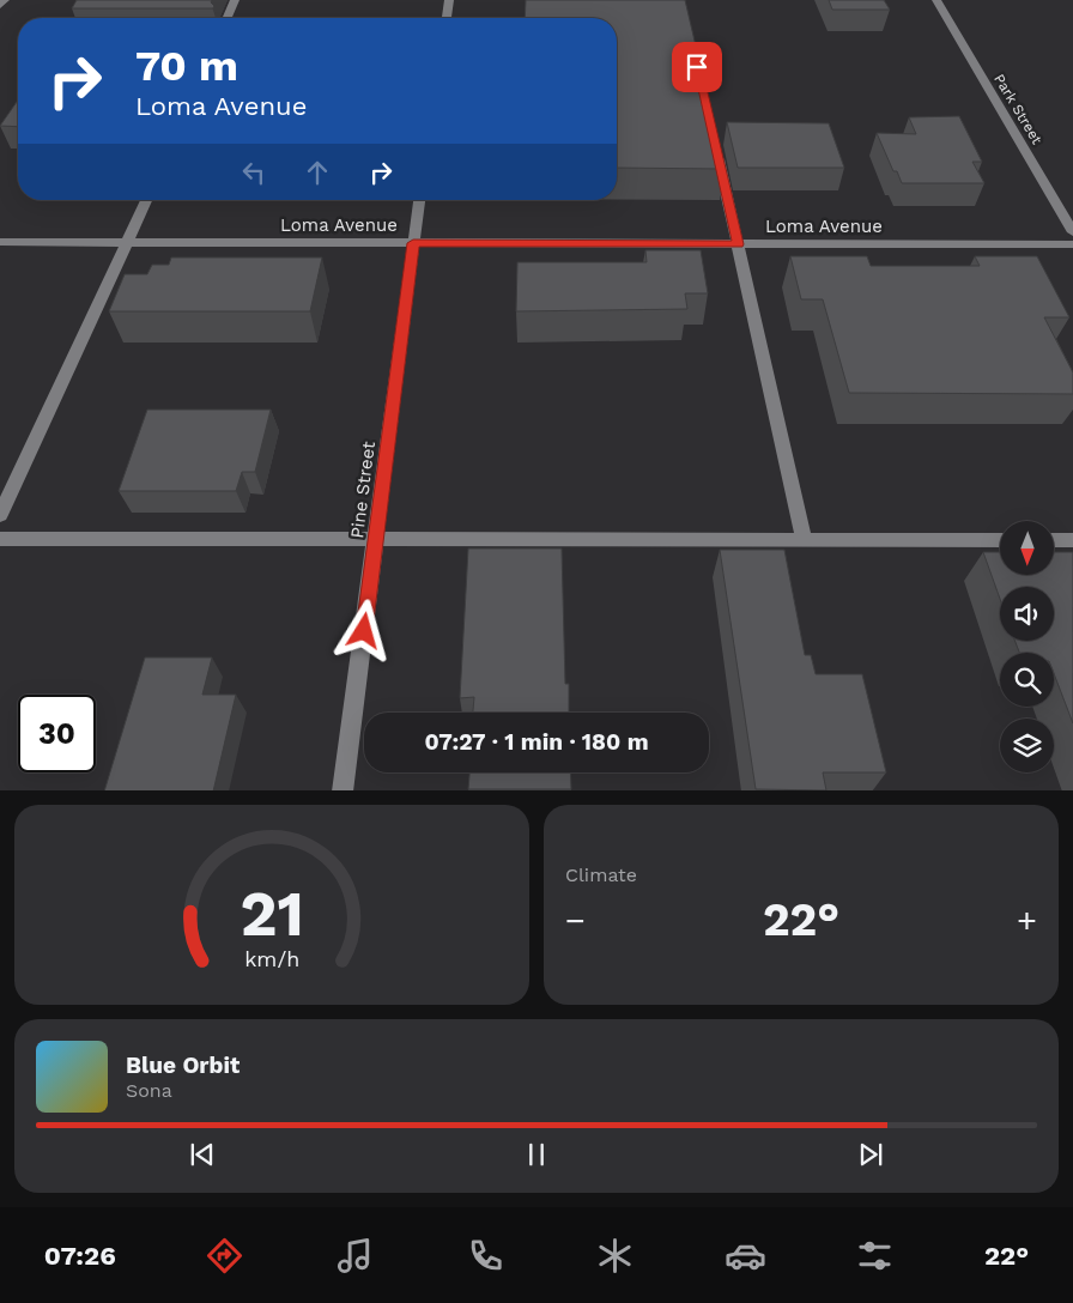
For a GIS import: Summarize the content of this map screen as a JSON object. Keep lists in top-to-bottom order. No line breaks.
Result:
{"streets":{"street":["Park Street","Loma Avenue","Pine Street"]},"crossings":[["Loma Avenue","Pine Street"]],"north":"bottom","page":{"turn":["70 m","Loma Avenue"],"limit":"30","trip":"07:27 · 1 min · 180 m","tile":"Climate","heat":["−","22°","+"],"song":["Blue Orbit","Sona"],"tabs":["07:26","22°"],"gauge":["21","km/h"]}}
